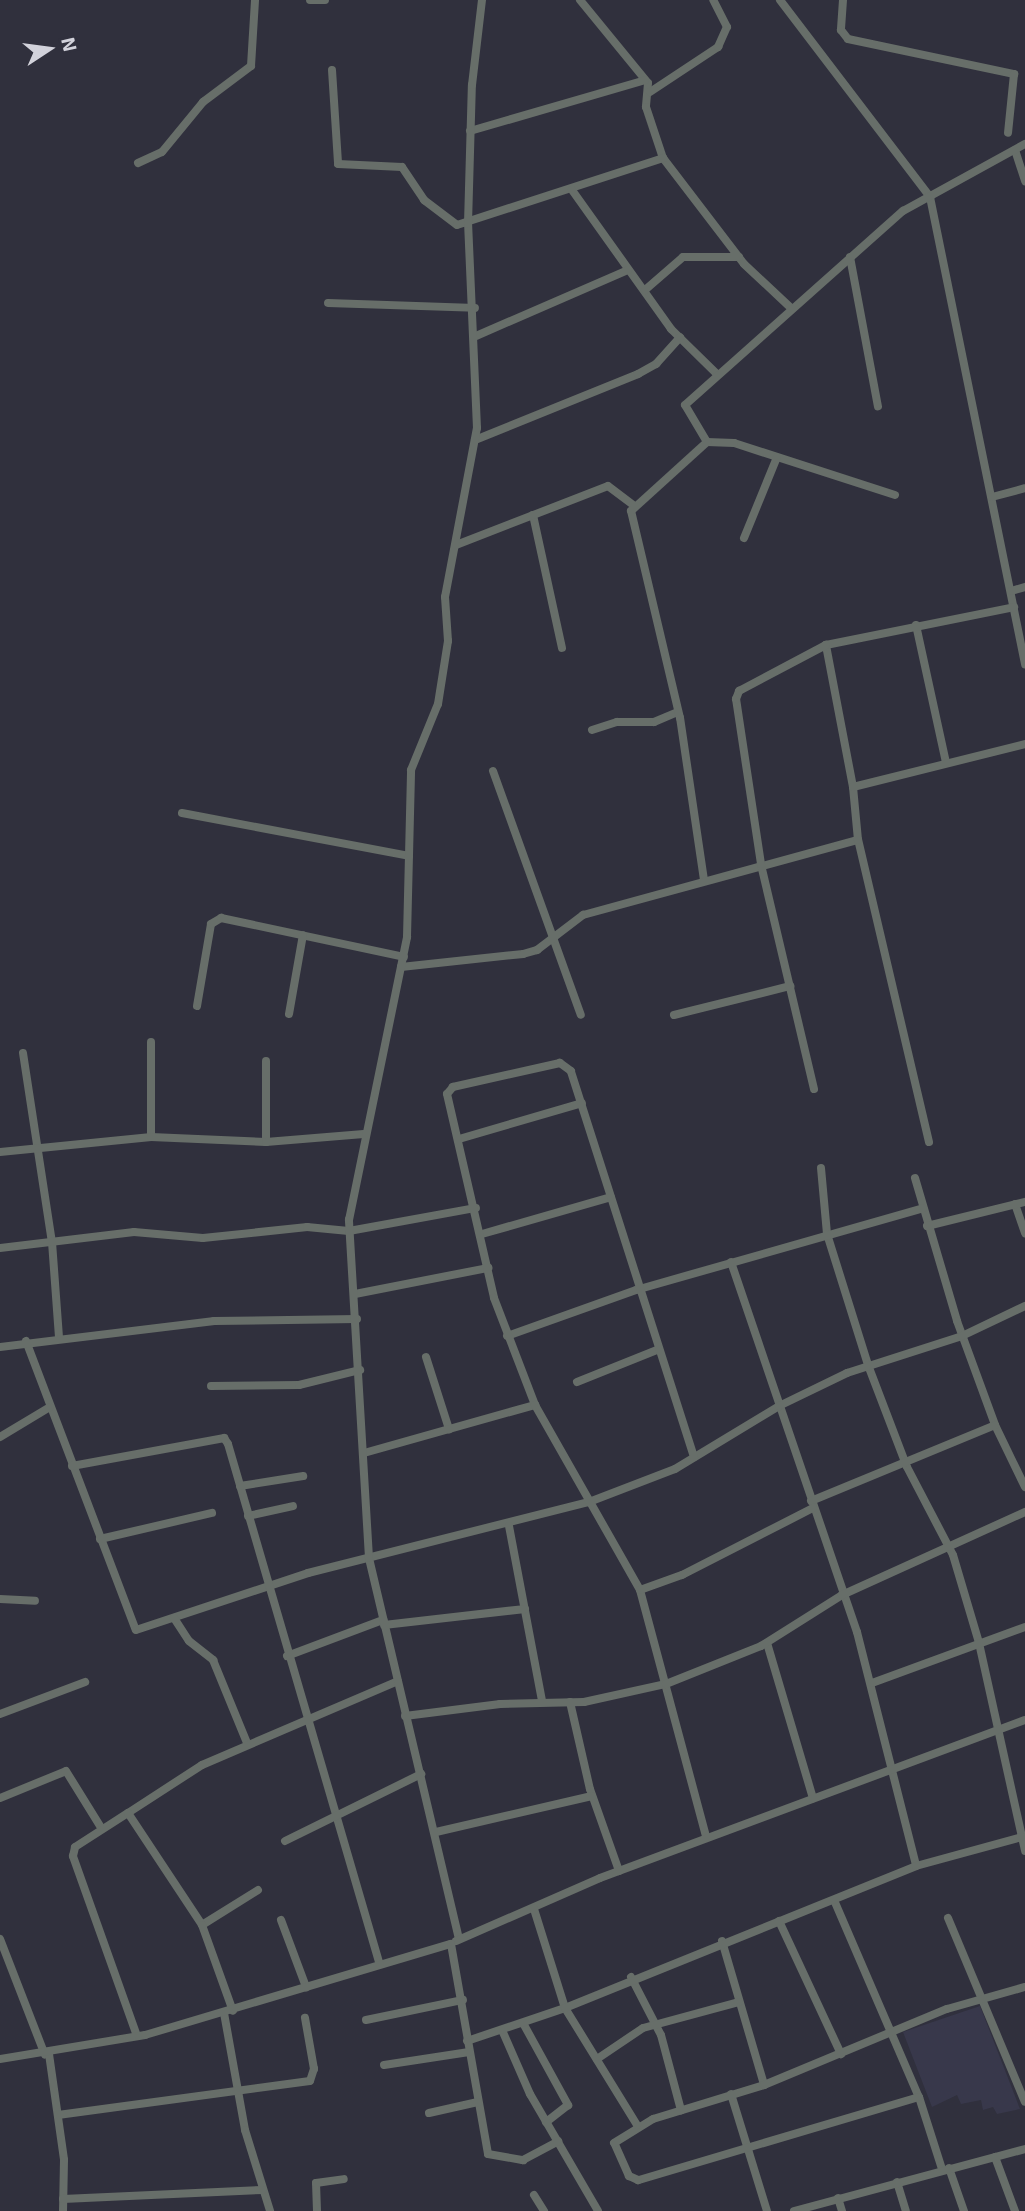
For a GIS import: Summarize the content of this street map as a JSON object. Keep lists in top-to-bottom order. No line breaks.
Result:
{"north":"right"}
